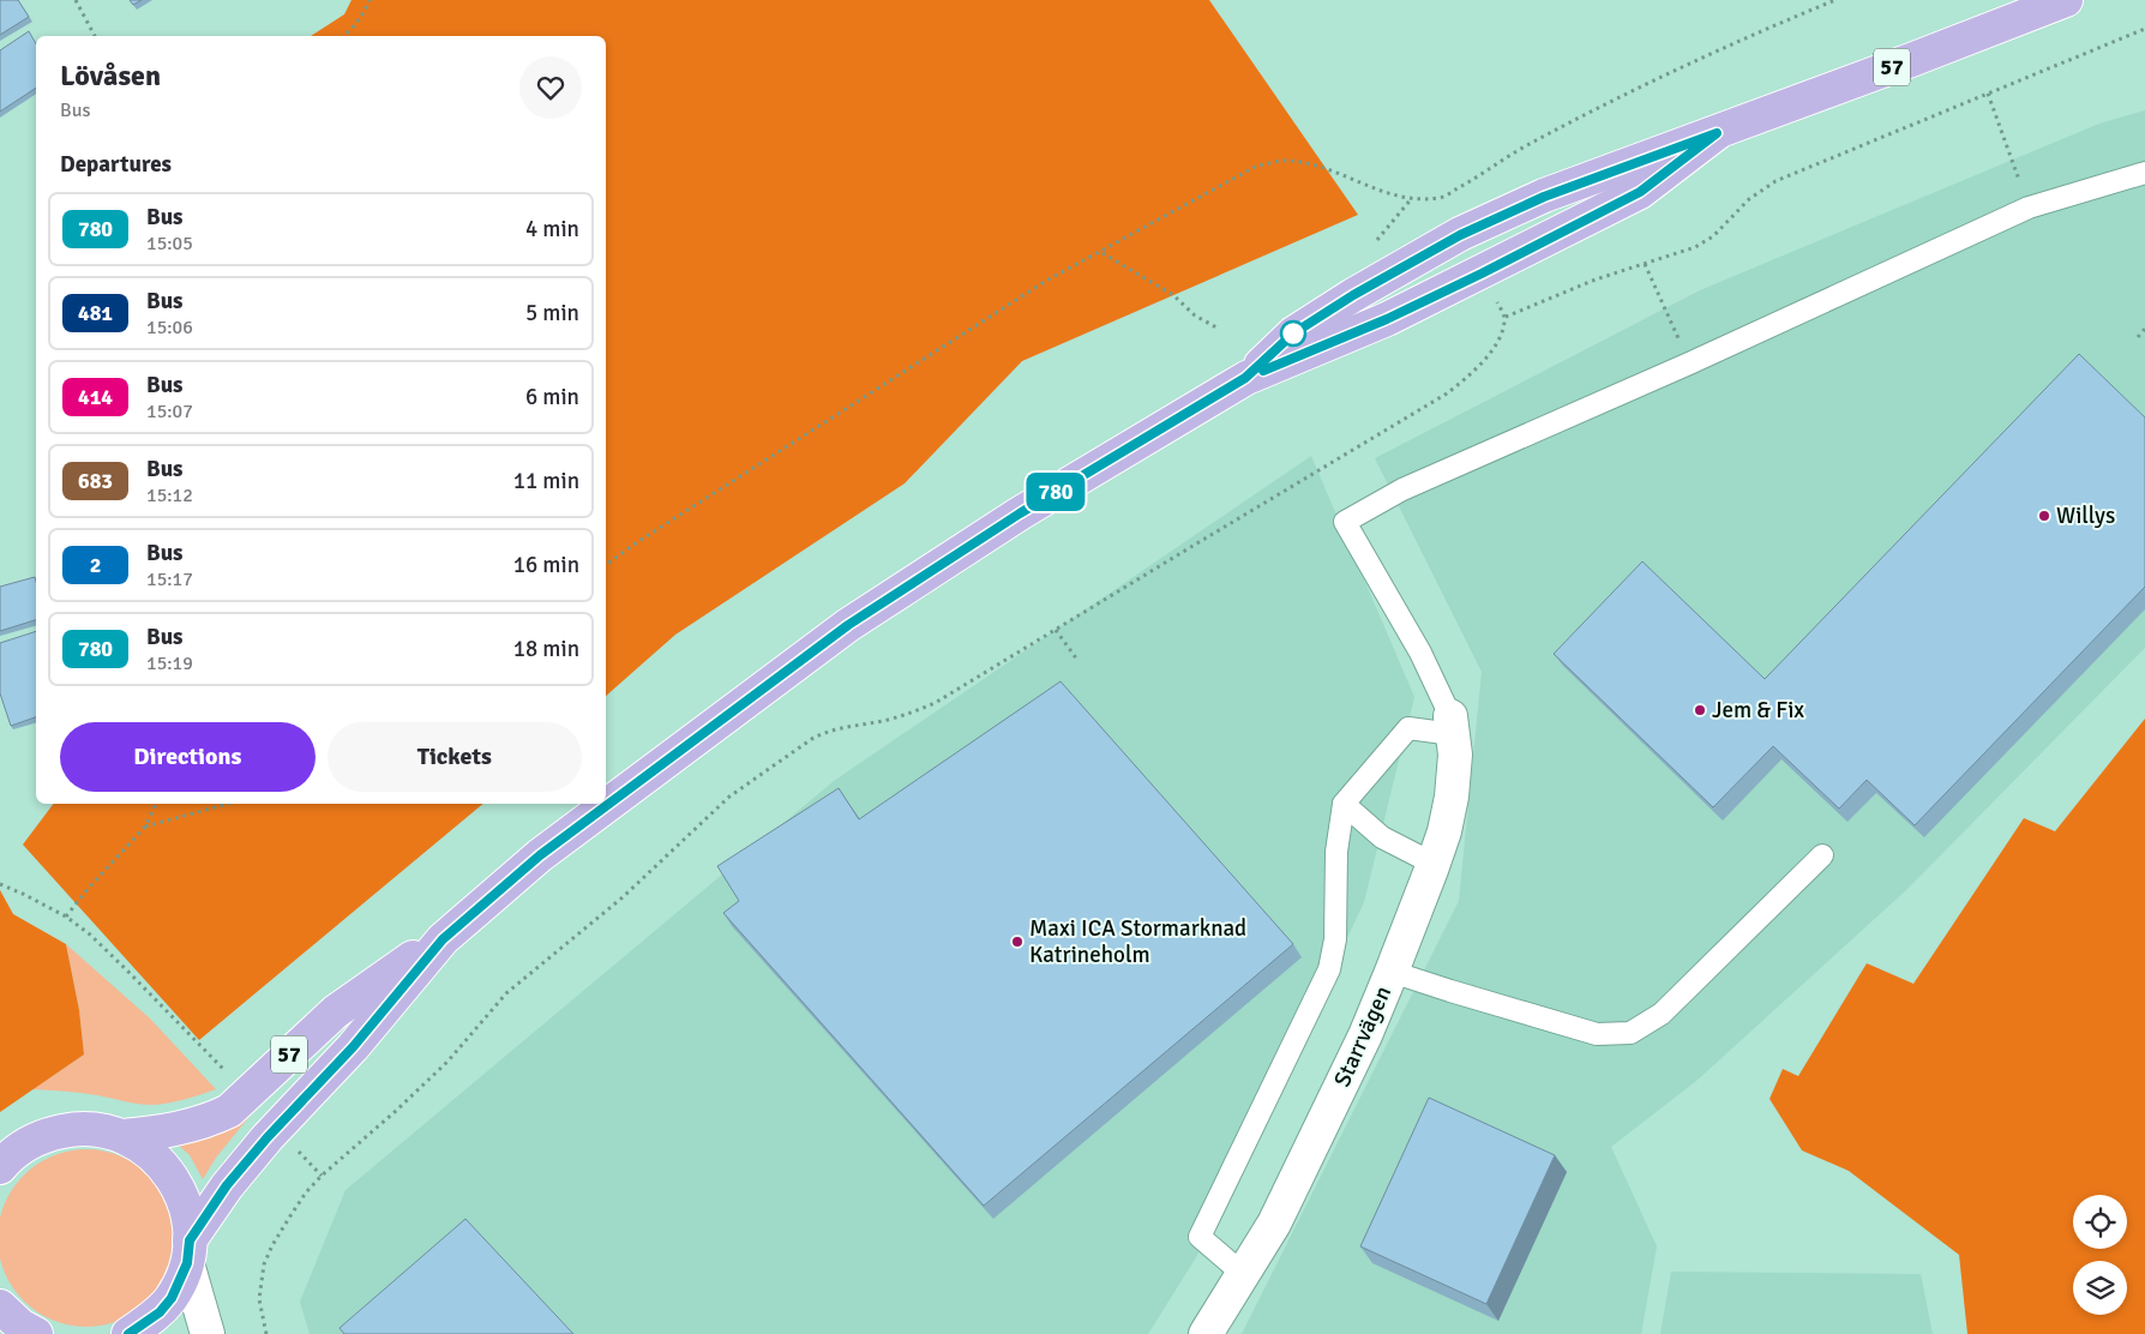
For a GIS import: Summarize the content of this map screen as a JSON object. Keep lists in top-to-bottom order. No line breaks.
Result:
{"streets":{"main road":["57"],"street":["Starrvägen"]},"places":["Willys","Jem & Fix","Maxi ICA Stormarknad Katrineholm"],"lines":["bus line 780"],"page":{"on_map":"780","heading":[["Lövåsen","Bus"],"Departures"],"list":[{"mark":"780","name":"Bus","note":"15:05","value":"4 min"},{"mark":"481","name":"Bus","note":"15:06","value":"5 min"},{"mark":"414","name":"Bus","note":"15:07","value":"6 min"},{"mark":"683","name":"Bus","note":"15:12","value":"11 min"},{"mark":"2","name":"Bus","note":"15:17","value":"16 min"},{"mark":"780","name":"Bus","note":"15:19","value":"18 min"}],"buttons":["Directions","Tickets"]}}
